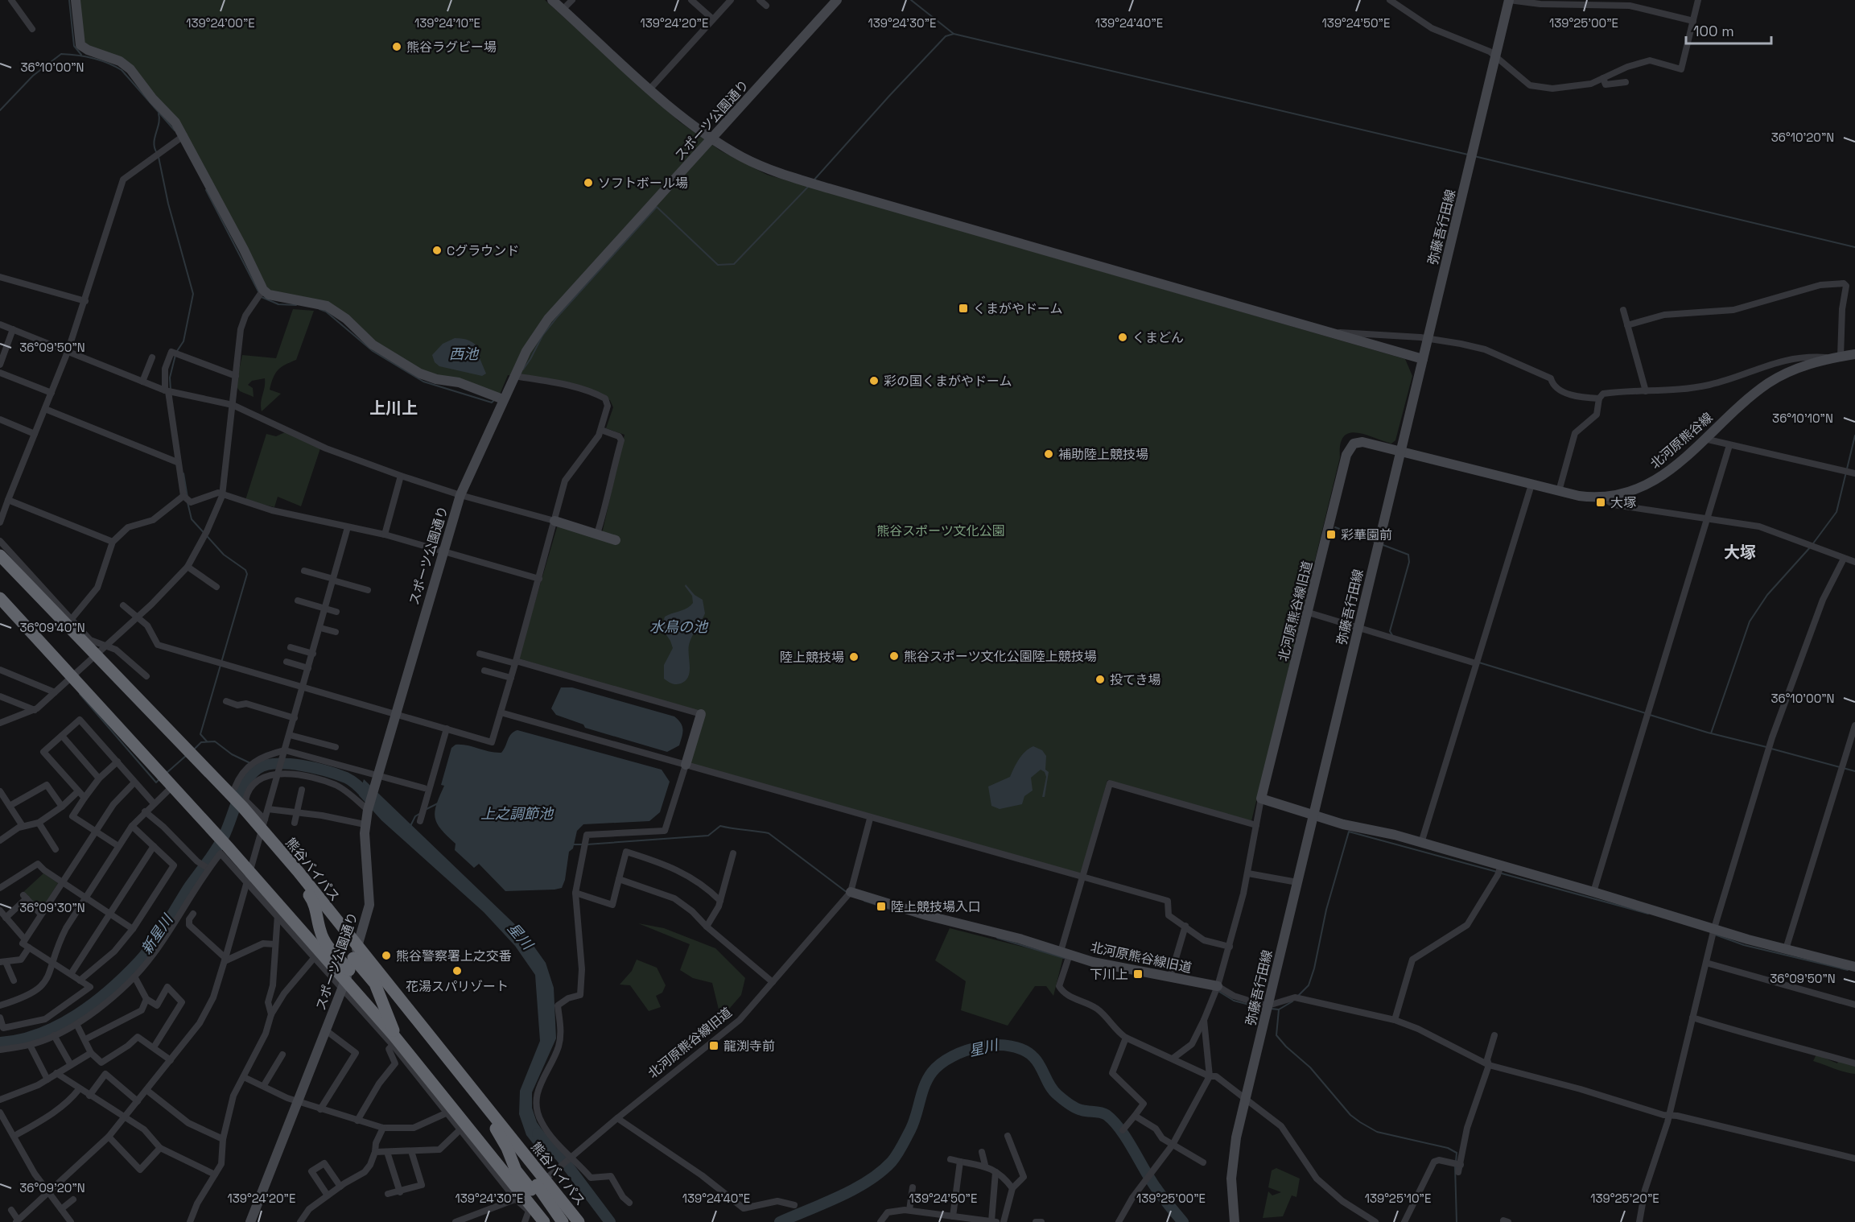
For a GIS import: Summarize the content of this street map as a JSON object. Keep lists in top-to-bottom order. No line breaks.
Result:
{"streets":{"highway":["熊谷バイパス"],"street":["スポーツ公園通り","弥藤吾行田線","北河原熊谷線","北河原熊谷線旧道"]},"crossings":[["スポーツ公園通り","熊谷バイパス"],["弥藤吾行田線","北河原熊谷線"],["弥藤吾行田線","北河原熊谷線旧道"],["北河原熊谷線","北河原熊谷線旧道"],["北河原熊谷線旧道","熊谷バイパス"]],"districts":["上川上","大塚"],"water":["西池","水鳥の池","上之調節池","新星川","星川"],"parks":["熊谷スポーツ文化公園"],"places":{"other":["熊谷ラグビー場","ソフトボール場","Cグラウンド","くまどん","彩の国くまがやドーム","補助陸上競技場","熊谷スポーツ文化公園陸上競技場","陸上競技場","投てき場","熊谷警察署上之交番","花湯スパリゾート"],"transit":["くまがやドーム","大塚","彩華園前","陸上競技場入口","下川上","龍渕寺前"]},"scale_bar":"100 m","coordinates":["139°24'10\"E","139°24'20\"E","139°24'30\"E","139°24'40\"E","139°24'50\"E","139°25'00\"E","139°24'00\"E","36°10'00\"N","36°10'20\"N","36°09'50\"N","36°10'10\"N","36°09'40\"N","36°09'30\"N","36°09'20\"N","139°25'10\"E","139°25'20\"E"]}
